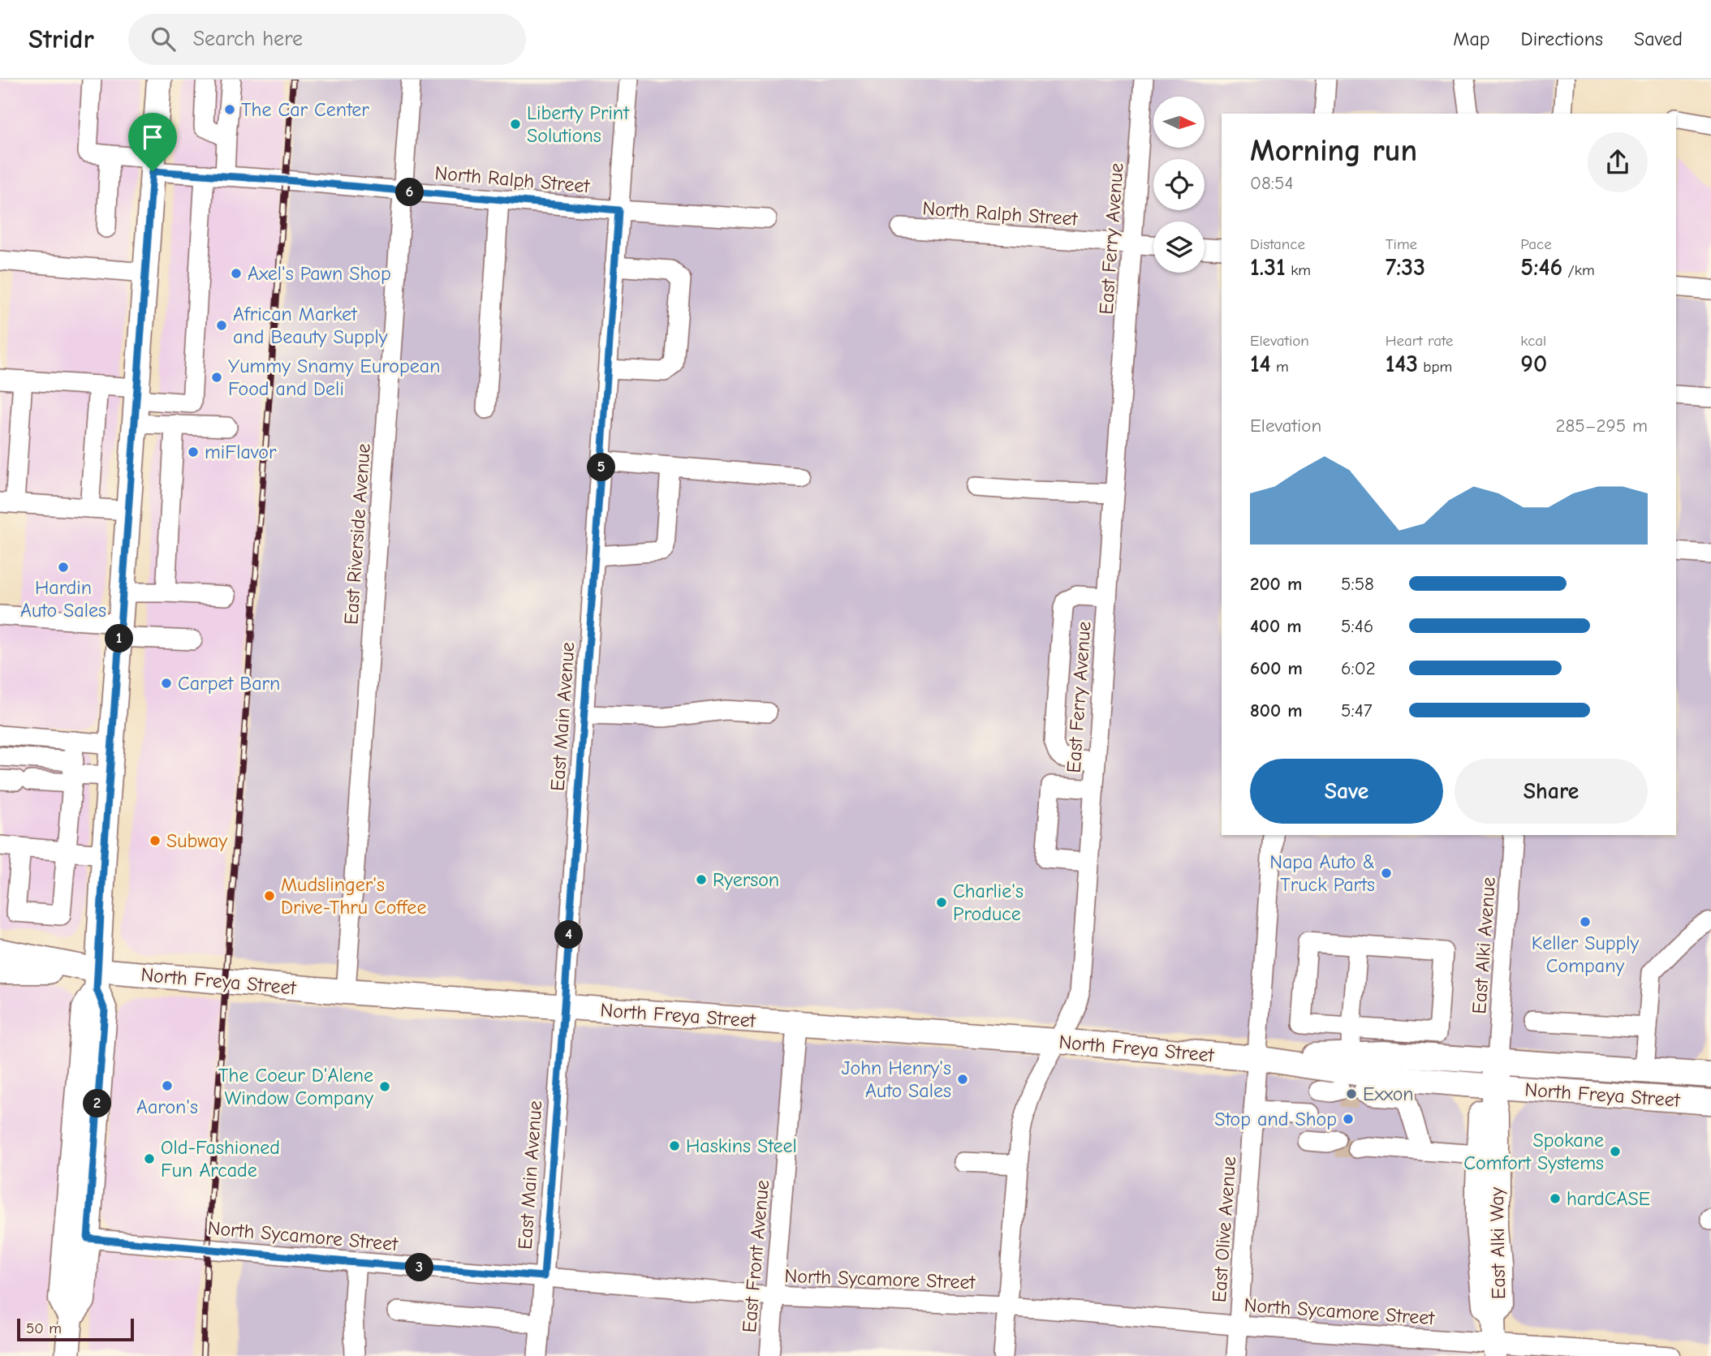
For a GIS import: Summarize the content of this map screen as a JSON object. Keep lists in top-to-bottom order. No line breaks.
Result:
{"streets":{"main road":["North Freya Street","East Alki Way"],"street":["North Ralph Street","East Ferry Avenue","East Riverside Avenue","East Main Avenue","East Alki Avenue","East Olive Avenue","North Sycamore Street","East Front Avenue"]},"crossings":[["North Ralph Street","East Ferry Avenue"],["North Ralph Street","East Riverside Avenue"],["North Ralph Street","East Main Avenue"],["East Ferry Avenue","North Freya Street"],["East Ferry Avenue","North Sycamore Street"],["East Riverside Avenue","North Freya Street"],["East Main Avenue","North Freya Street"],["East Main Avenue","North Sycamore Street"],["East Alki Avenue","North Freya Street"],["East Alki Avenue","East Alki Way"],["North Freya Street","East Olive Avenue"],["North Freya Street","East Alki Way"],["North Freya Street","East Front Avenue"],["East Olive Avenue","North Sycamore Street"],["North Sycamore Street","East Alki Way"],["North Sycamore Street","East Front Avenue"]],"places":["The Car Center","Liberty Print Solutions","Axel's Pawn Shop","African Market and Beauty Supply","Yummy Snamy European Food and Deli","miFlavor","Hardin Auto Sales","Carpet Barn","Subway","Napa Auto & Truck Parts","Ryerson","Mudslinger's Drive-Thru Coffee","Charlie's Produce","Keller Supply Company","John Henry's Auto Sales","Aaron's","The Coeur D'Alene Window Company","Exxon","Stop and Shop","Haskins Steel","Spokane Comfort Systems","Old-Fashioned Fun Arcade","hardCASE"],"scale_bar":"50 m","north":"right","page":{"header":"Stridr","search":"Search here","nav":["Map","Directions","Saved"],"heading":["Morning run","08:54"],"pins":["6","5","1","4","2","3"],"stats":[["Distance","1.31 km"],["Time","7:33"],["Pace","5:46 /km"],["Elevation","14 m"],["Heart rate","143 bpm"],["kcal","90"]],"chart":["Elevation","285–295 m"],"list":[{"name":"200 m","note":"5:58"},{"name":"400 m","note":"5:46"},{"name":"600 m","note":"6:02"},{"name":"800 m","note":"5:47"}],"buttons":["Save","Share"],"scale":"50 m"}}
